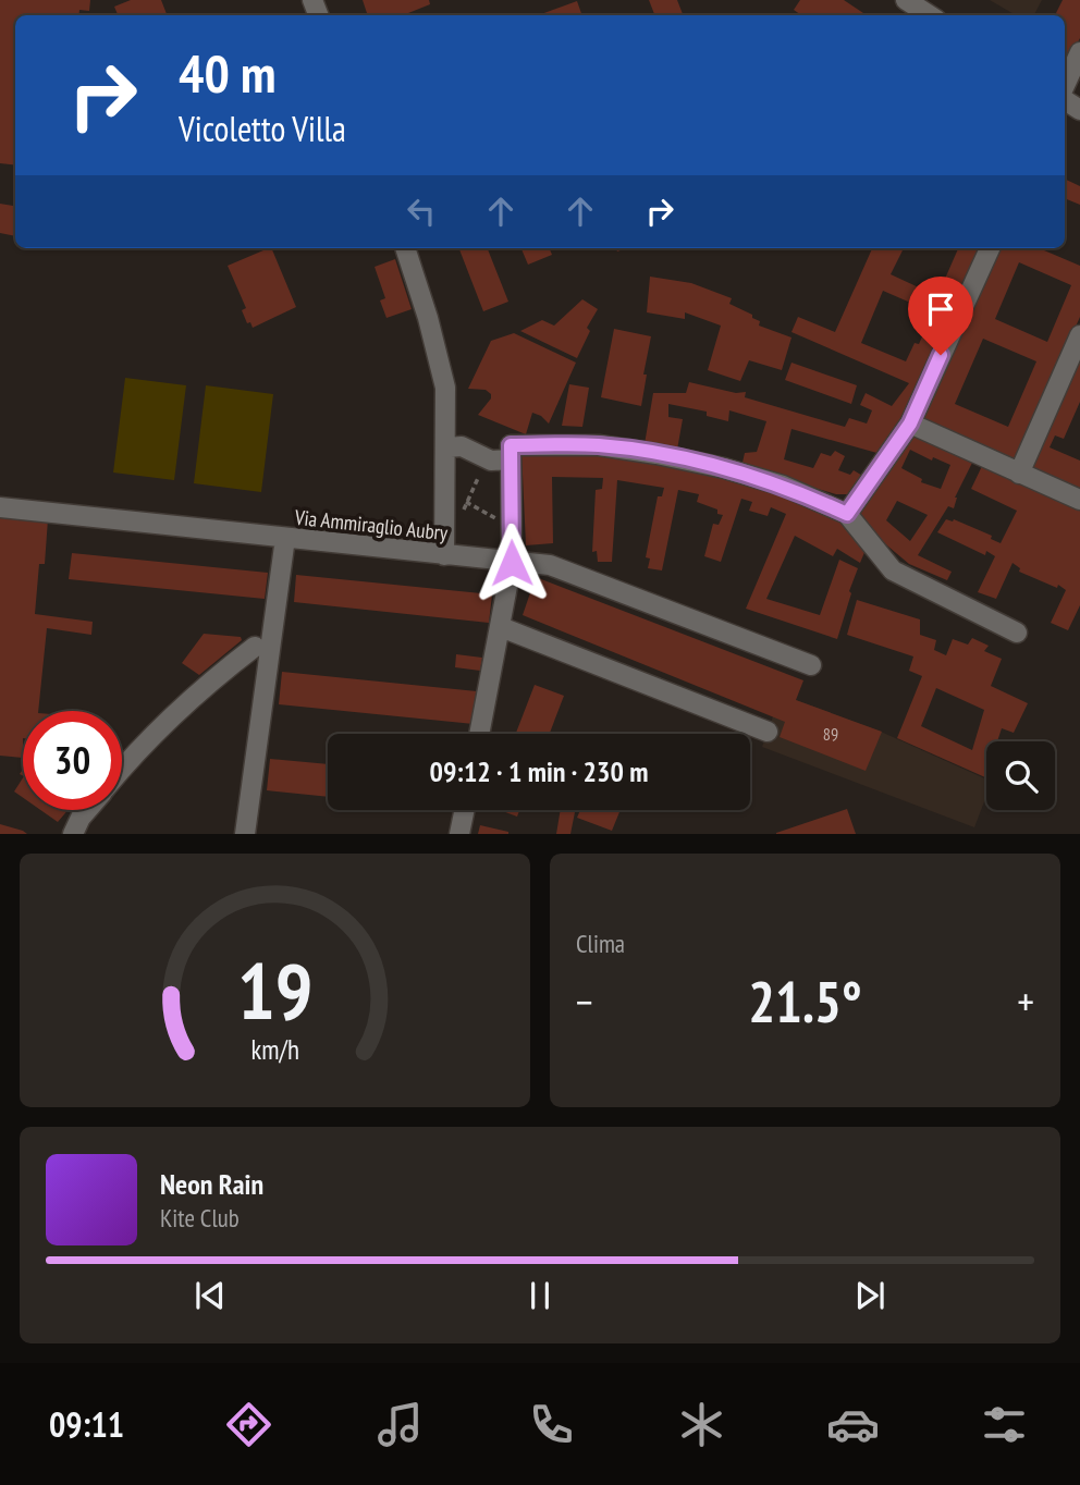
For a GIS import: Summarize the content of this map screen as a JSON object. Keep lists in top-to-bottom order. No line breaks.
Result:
{"streets":{"street":["Via Ammiraglio Aubry"]},"house_numbers":["89"],"page":{"turn":["40 m","Vicoletto Villa"],"limit":"30","trip":"09:12 · 1 min · 230 m","tile":"Clima","heat":["−","21.5°","+"],"song":["Neon Rain","Kite Club"],"tabs":"09:11","gauge":["19","km/h"]}}
